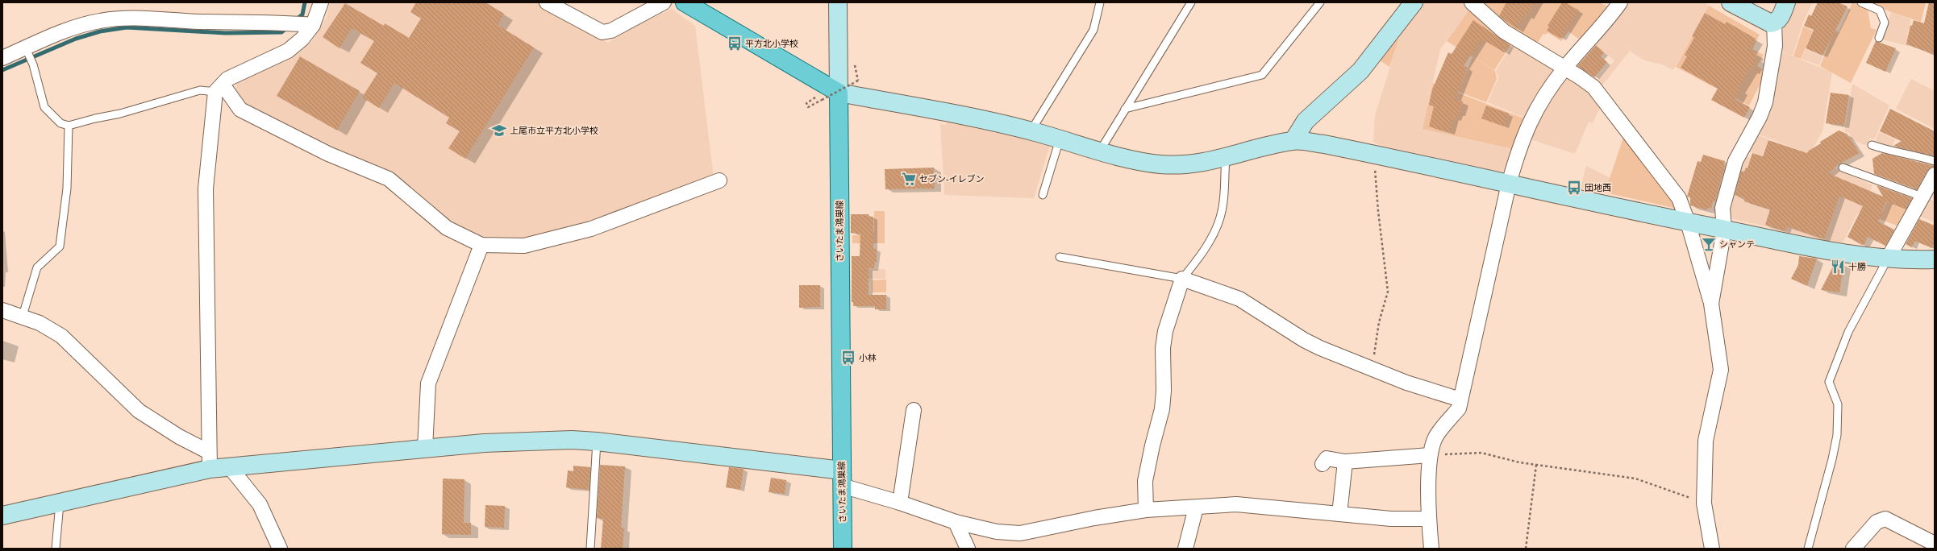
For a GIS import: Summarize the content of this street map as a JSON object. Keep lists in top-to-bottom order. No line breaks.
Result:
{"streets":{"main road":["さいたま鴻巣線"]},"places":{"bus stop":["平方北小学校","団地西","小林"],"school or university":["上尾市立平方北小学校"],"supermarket":["セブン-イレブン"],"bar":["シャンテ"],"restaurant":["十勝"]}}
